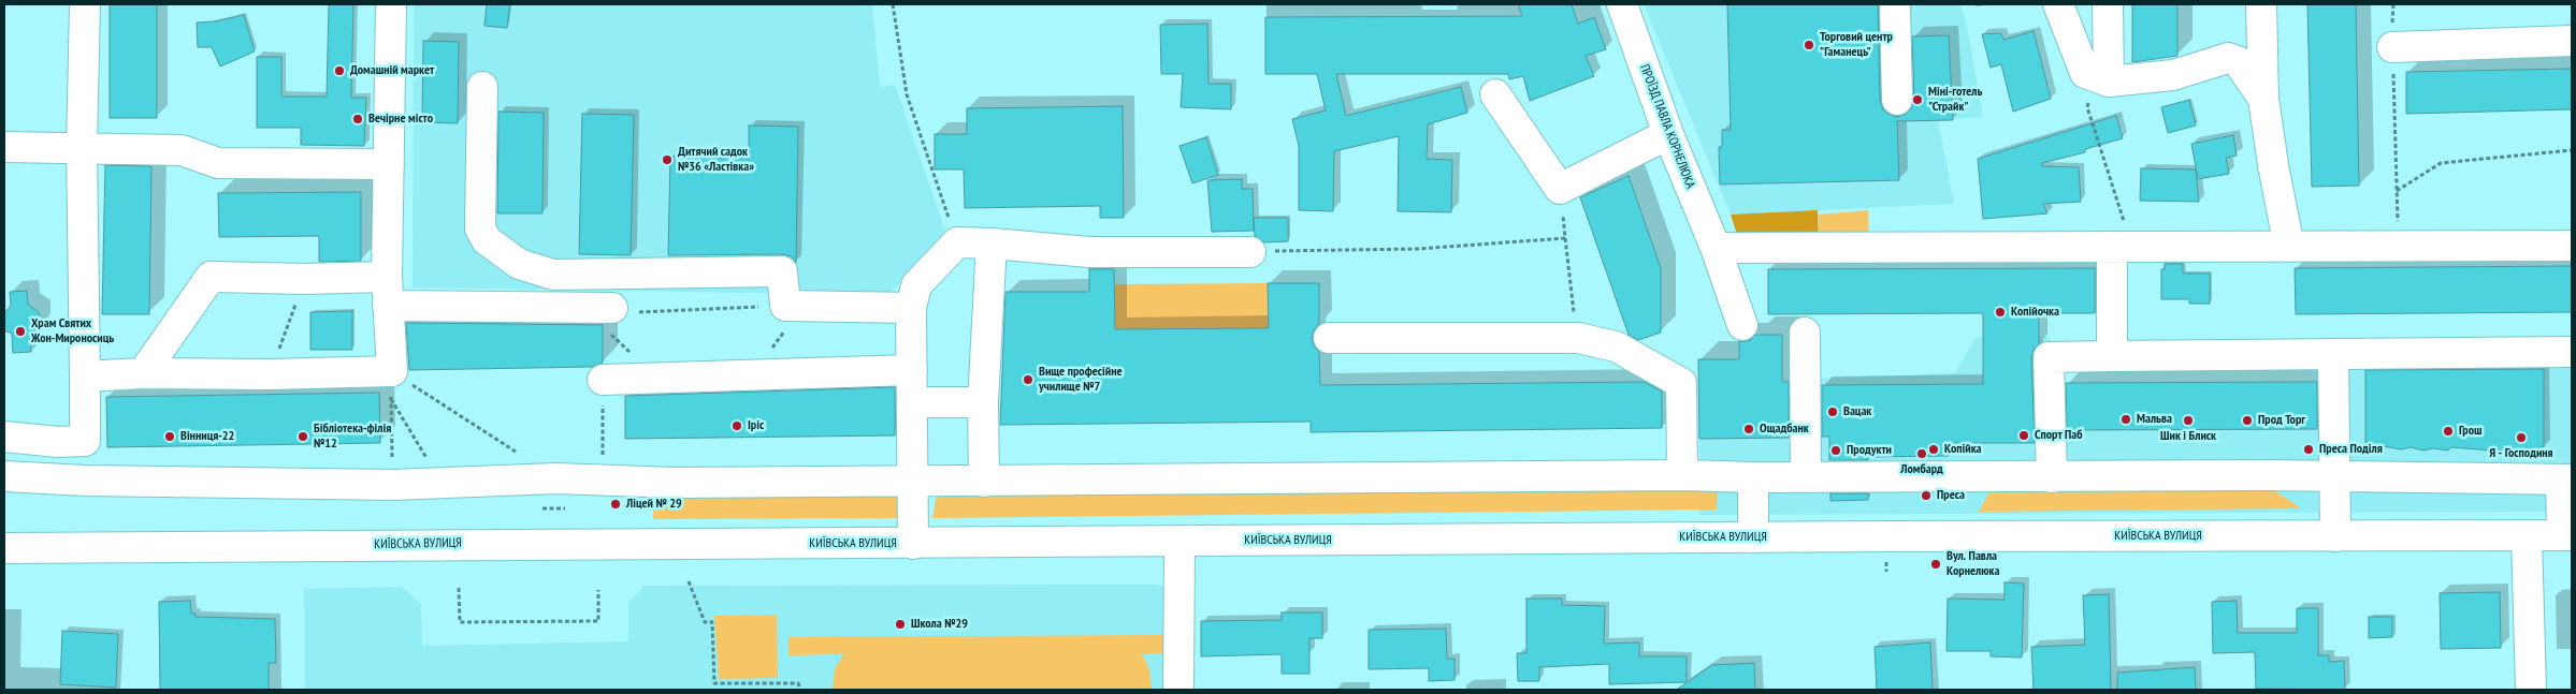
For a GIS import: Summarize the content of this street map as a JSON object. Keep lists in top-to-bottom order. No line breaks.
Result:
{"streets":{"main road":["ПРОЇЗД ПАВЛА КОРНЕЛЮКА","КИЇВСЬКА ВУЛИЦЯ"]},"places":["Торговий центр \"Гаманець\"","Домашній маркет","Міні-готель \"Страйк\"","Вечірне місто","Дитячий садок №36 «Ластівка»","Копійочка","Храм Святих Жон-Мироносиць","Вище професійне училище №7","Вацак","Мальва","Шик і Блиск","Прод Торг","Іріс","Ощадбанк","Грош","Спорт Паб","Вінниця-22","Бібліотека-філія №12","Я - Господиня","Копійка","Преса Поділя","Продукти","Ломбард","Преса","Ліцей № 29","Вул. Павла Корнелюка","Школа №29"]}
